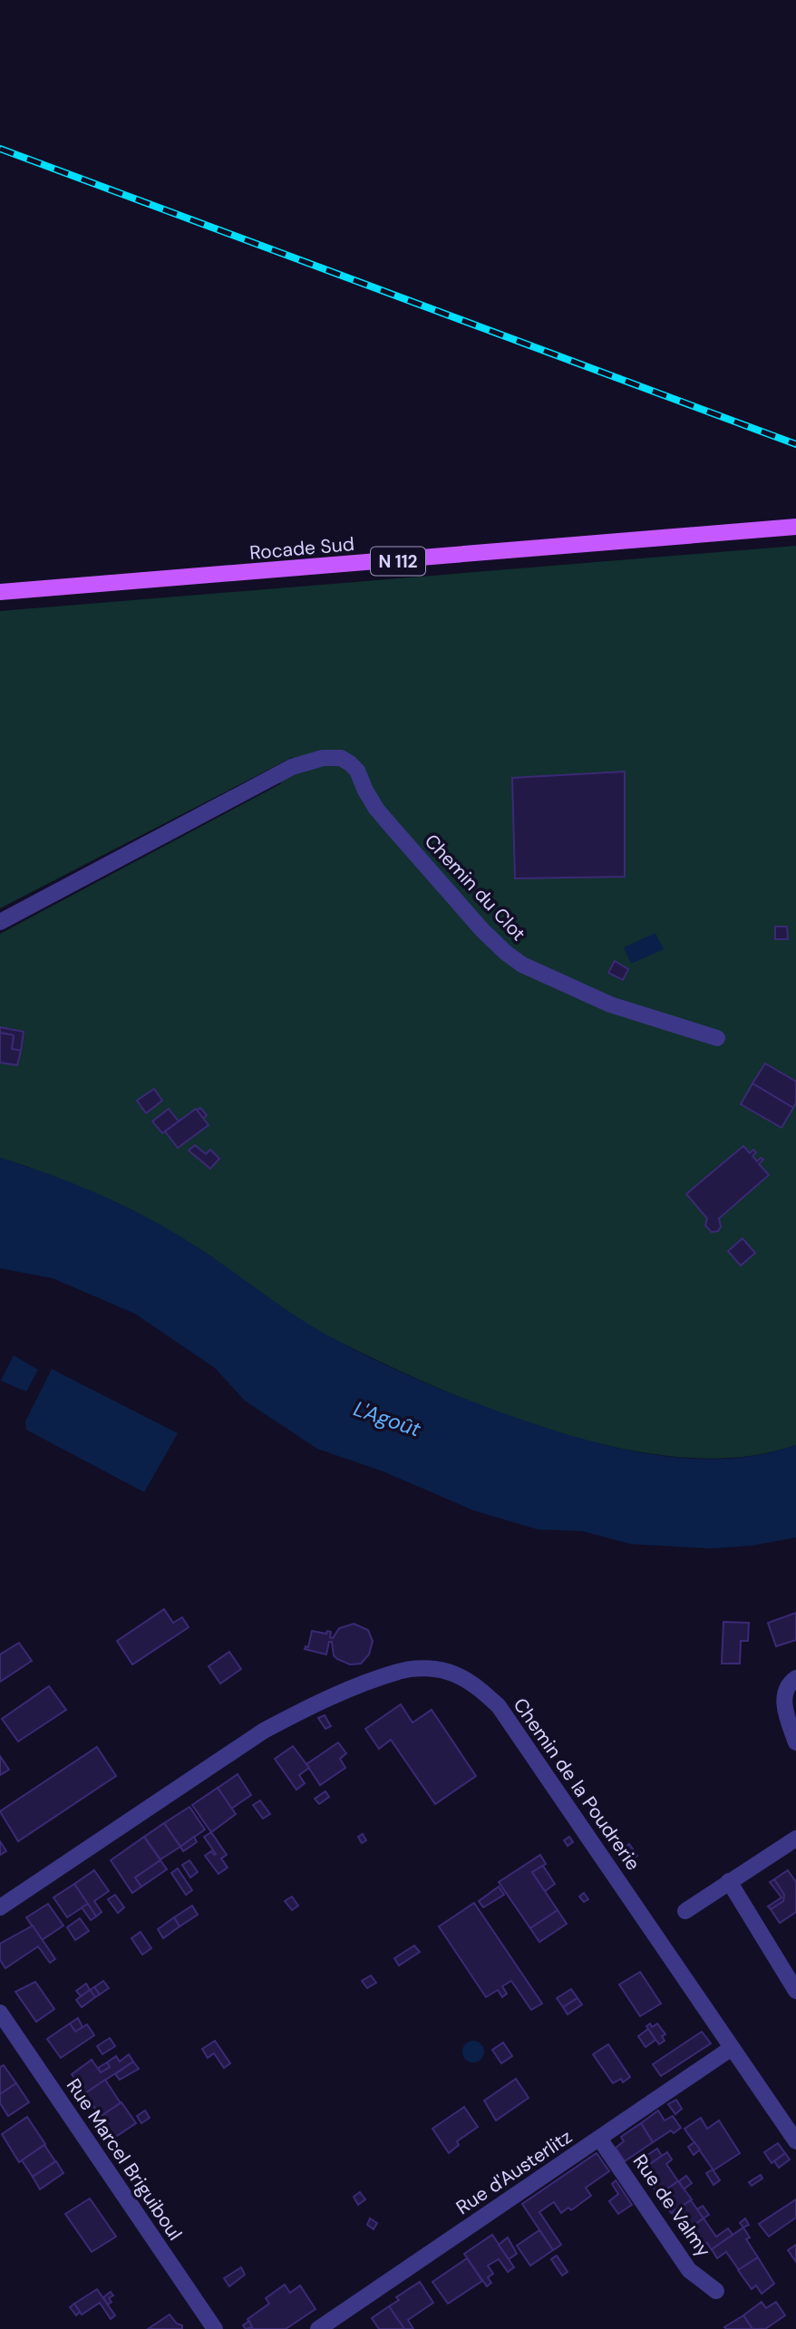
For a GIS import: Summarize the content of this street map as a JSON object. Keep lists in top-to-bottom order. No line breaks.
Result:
{"streets":{"main road":["Rocade Sud","N 112"],"street":["Chemin du Clot","Chemin de la Poudrerie","Rue Marcel Briguiboul","Rue d'Austerlitz","Rue de Valmy"]},"crossings":[["Chemin de la Poudrerie","Rue d'Austerlitz"],["Rue d'Austerlitz","Rue de Valmy"]],"water":["L'Agoût"]}
